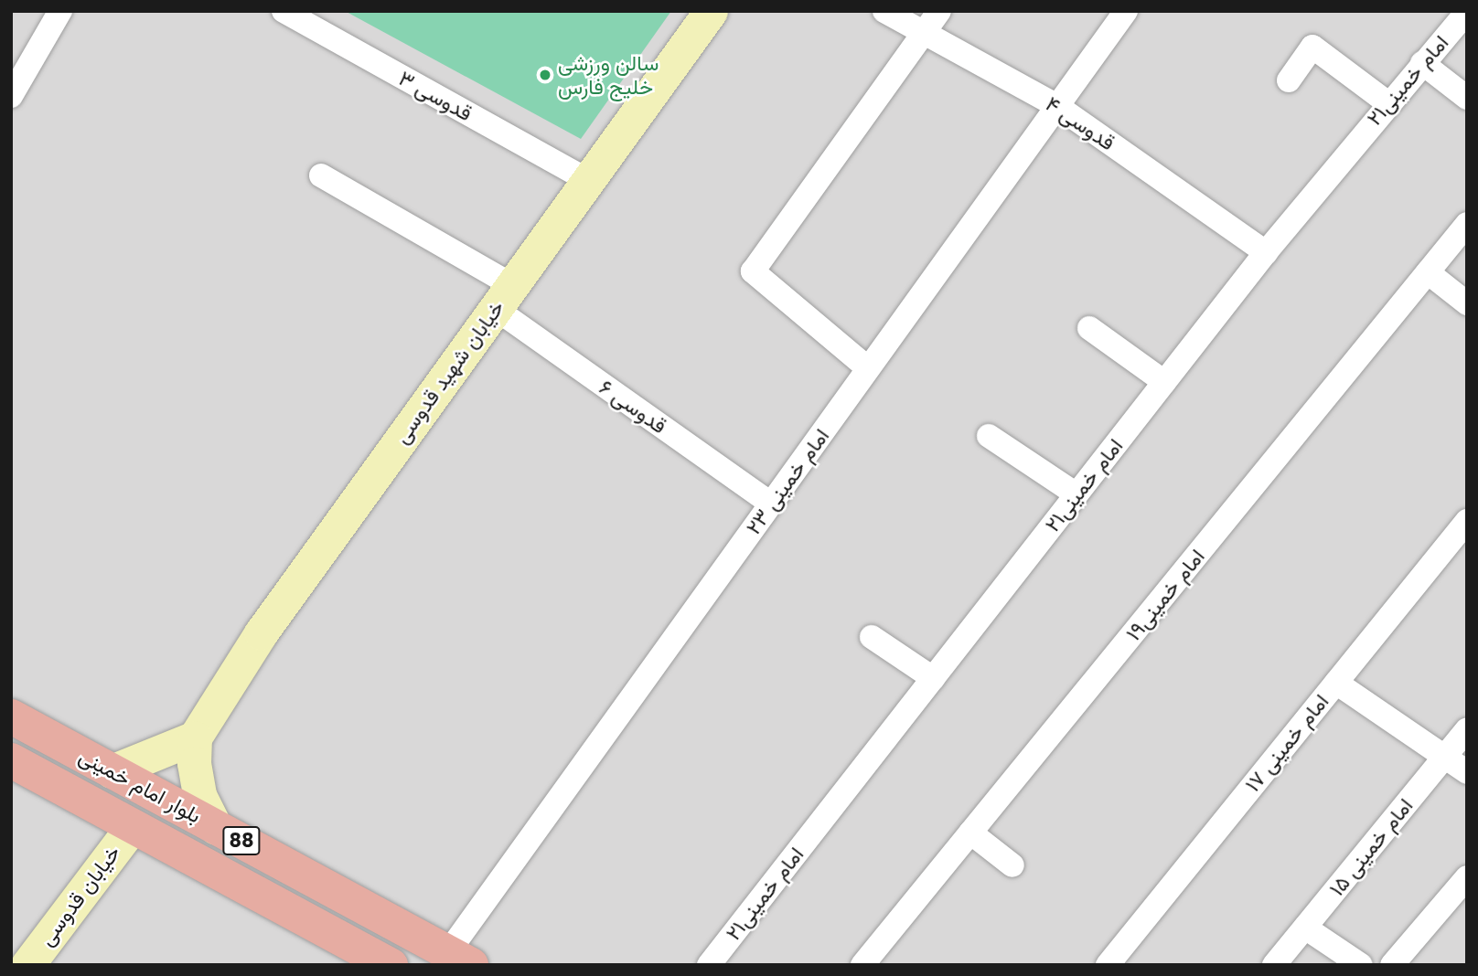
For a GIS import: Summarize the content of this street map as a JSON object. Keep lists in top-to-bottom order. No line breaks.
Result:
{"streets":{"highway":["بلوار امام خمینی","88"],"main road":["خیابان شهید قدوسی","خیابان قدوسی"],"street":["امام خمینی۲۱","قدوسی ۳","قدوسی ۴","قدوسی ۶","امام خمینی ۲۳","امام خمینی۱۹","امام خمینی ۱۷","امام خمینی ۱۵"]},"crossings":[["امام خمینی۲۱","قدوسی ۴"],["قدوسی ۳","خیابان شهید قدوسی"],["قدوسی ۴","امام خمینی ۲۳"],["خیابان شهید قدوسی","قدوسی ۶"],["قدوسی ۶","امام خمینی ۲۳"],["امام خمینی ۲۳","بلوار امام خمینی"],["بلوار امام خمینی","خیابان قدوسی"]],"places":["سالن ورزشی خلیج فارس"]}
